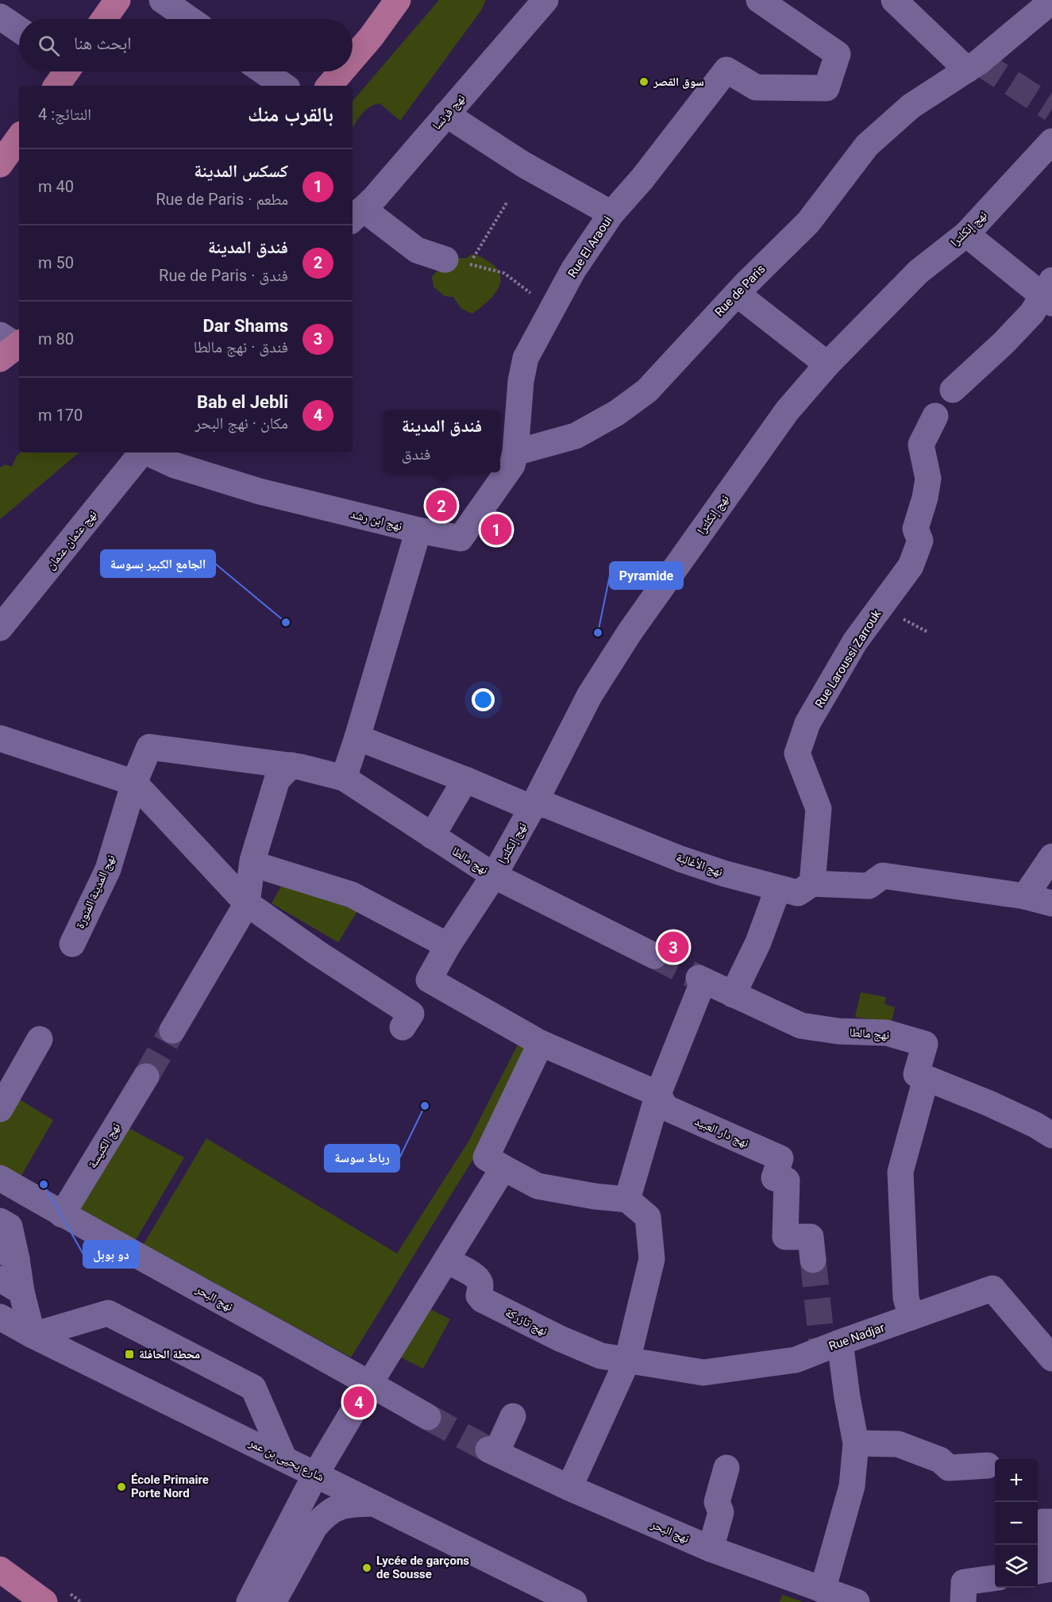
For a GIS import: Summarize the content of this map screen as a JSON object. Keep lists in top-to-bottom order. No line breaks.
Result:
{"streets":{"street":["نهج فرنسا","نهج إنكلترا","Rue El Araoui","Rue de Paris","نهج ابن رشد","نهج عثمان عثمان","Rue Laroussi Zarrouk","نهج مالطا","نهج الأغالبة","نهج المدينة المنورة","نهج دار العبيد","نهج الكنيسة","نهج البحر","نهج تازركة","Rue Nadjar","شارع يحيى بن عمر"]},"crossings":[["نهج إنكلترا","نهج مالطا"],["نهج إنكلترا","نهج الأغالبة"],["نهج إنكلترا","نهج دار العبيد"],["Rue El Araoui","Rue de Paris"],["نهج ابن رشد","نهج مالطا"],["نهج ابن رشد","نهج الأغالبة"],["Rue Laroussi Zarrouk","نهج الأغالبة"],["نهج مالطا","نهج المدينة المنورة"],["نهج مالطا","نهج دار العبيد"],["نهج الكنيسة","نهج البحر"],["نهج تازركة","Rue Nadjar"]],"places":{"other":["سوق القصر","الجامع الكبير بسوسة","Pyramide","رباط سوسة","دو بوبل","École Primaire Porte Nord","Lycée de garçons de Sousse"],"transit":["محطة الحافلة"]},"page":{"search":"ابحث هنا","heading":["بالقرب منك","النتائج: 4"],"list":[{"mark":"1","name":"كسكس المدينة","note":"مطعم · Rue de Paris","value":"40 m"},{"mark":"2","name":"فندق المدينة","note":"فندق · Rue de Paris","value":"50 m"},{"mark":"3","name":"Dar Shams","note":"فندق · نهج مالطا","value":"80 m"},{"mark":"4","name":"Bab el Jebli","note":"مكان · نهج البحر","value":"170 m"}],"popup":["فندق المدينة","فندق"],"pins":["2","1","3","4"],"map_buttons":["+","−"]}}
